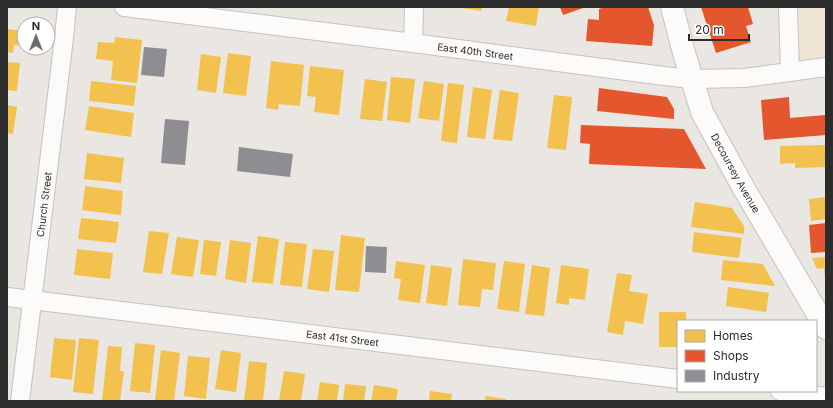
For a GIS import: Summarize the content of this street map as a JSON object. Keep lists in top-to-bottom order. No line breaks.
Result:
{"streets":{"main road":["Decoursey Avenue"],"street":["East 40th Street","Church Street","East 41st Street"]},"crossings":[["East 40th Street","Decoursey Avenue"],["Church Street","East 41st Street"]],"legend":["Homes","Shops","Industry"],"scale_bar":"20 m","north":"top"}
